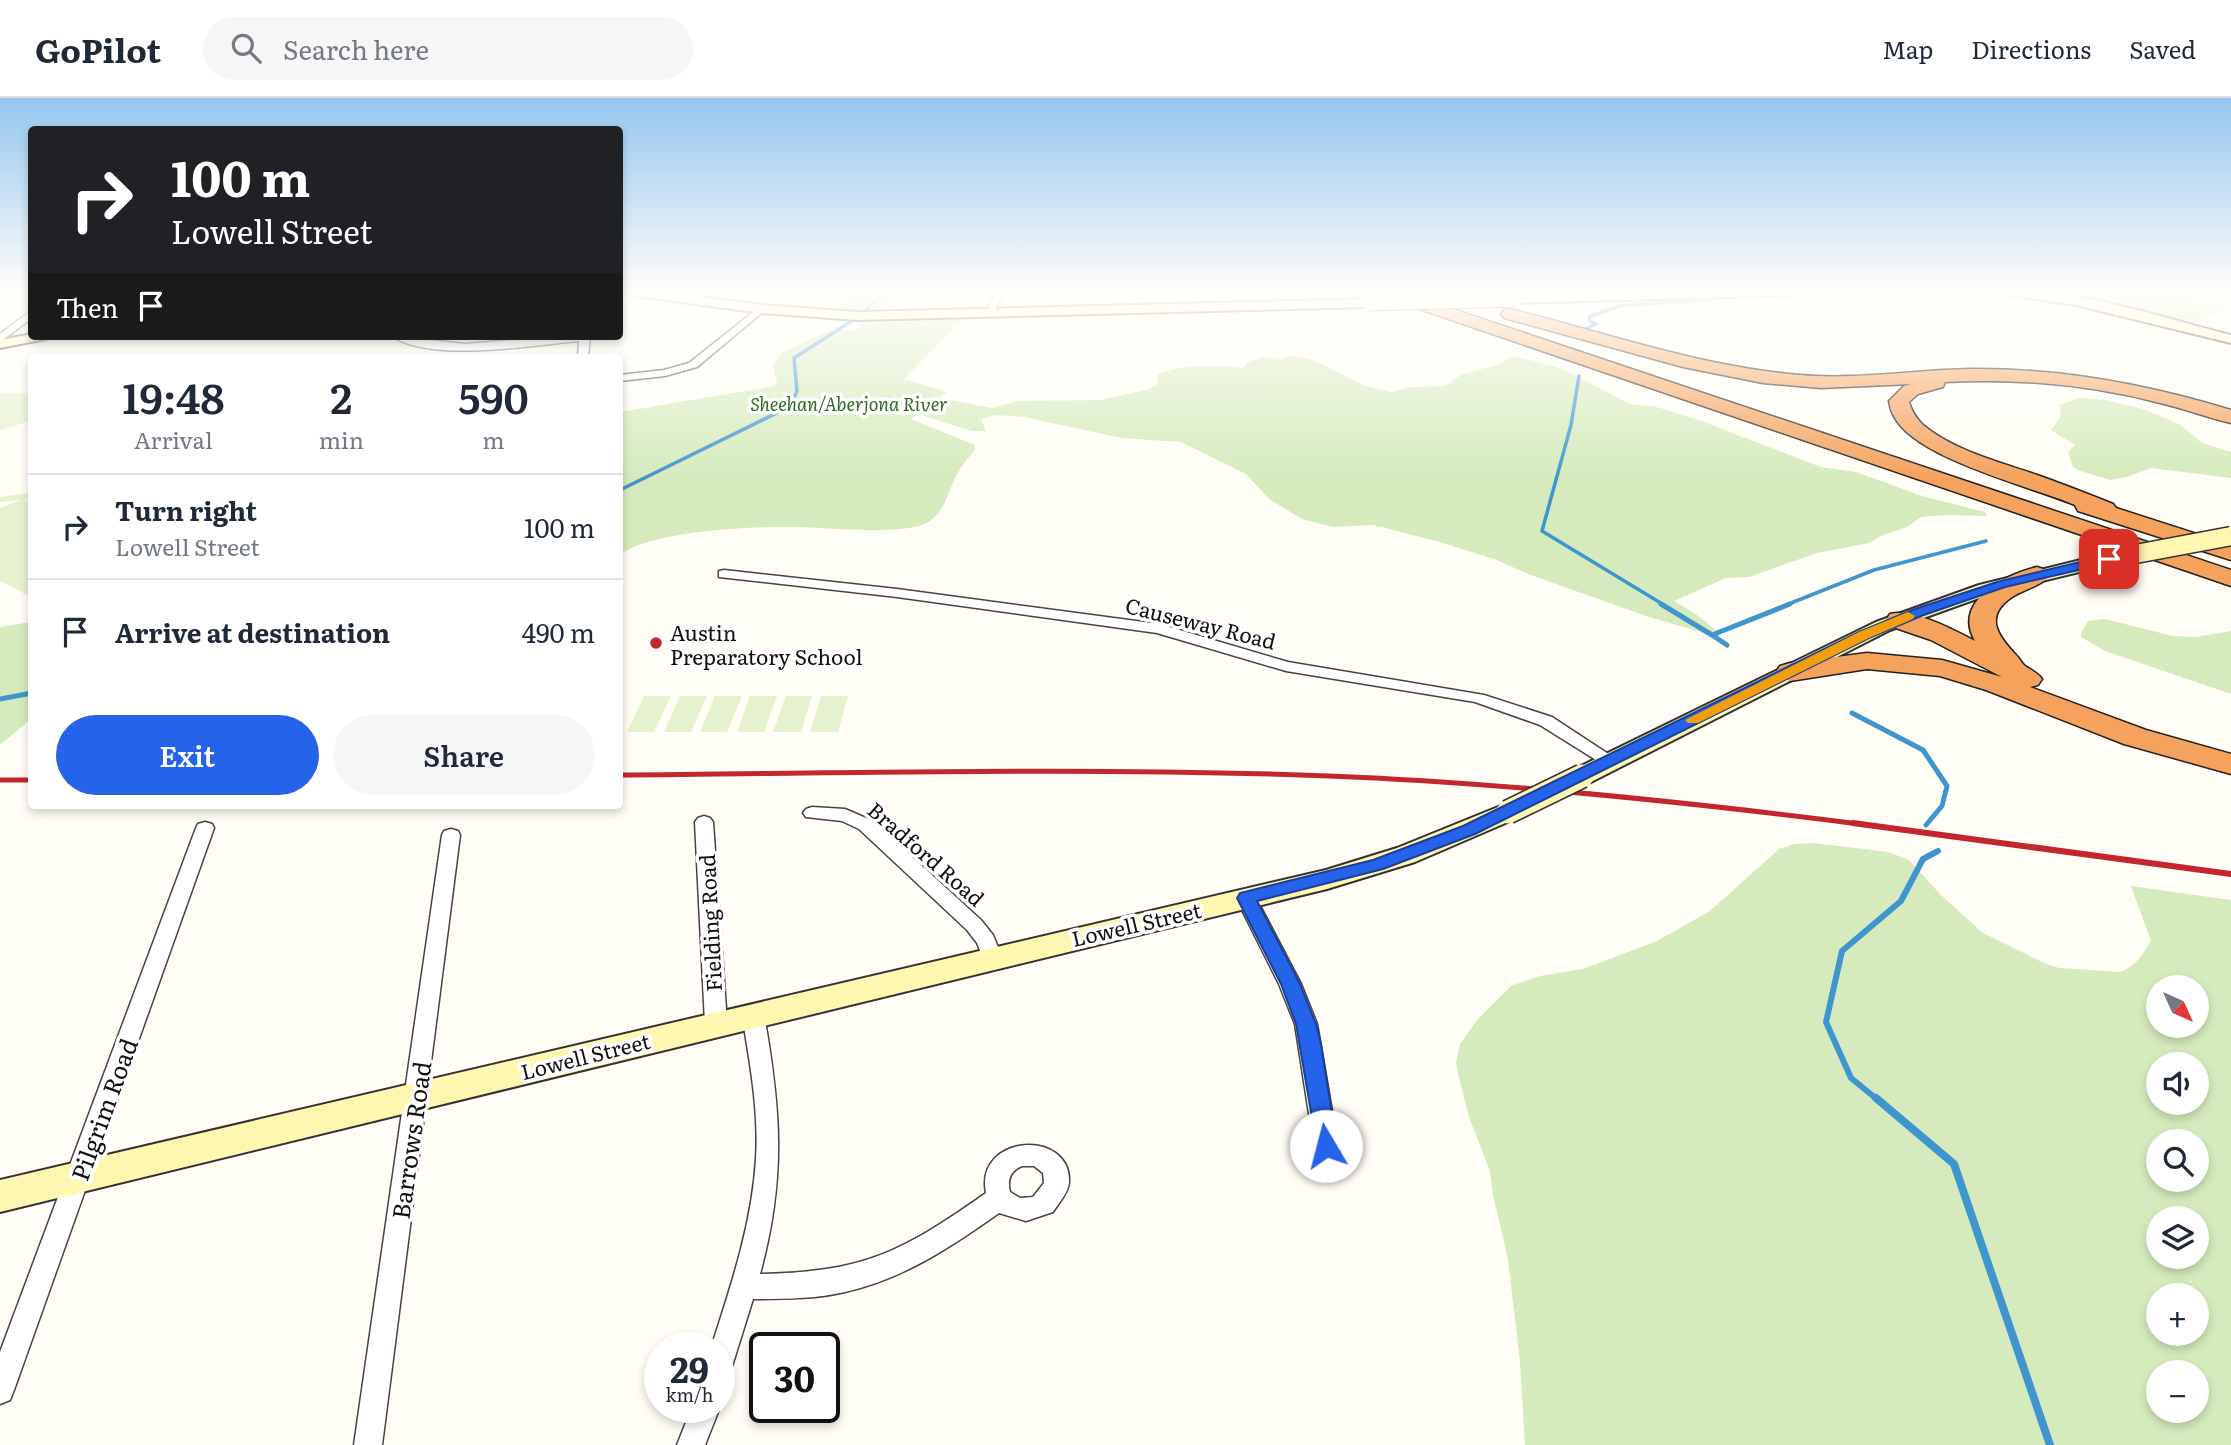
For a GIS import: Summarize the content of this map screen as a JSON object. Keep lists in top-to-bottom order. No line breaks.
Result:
{"streets":{"main road":["Lowell Street"],"street":["Causeway Road","Bradford Road","Fielding Road","Pilgrim Road","Barrows Road"]},"crossings":[["Causeway Road","Lowell Street"],["Bradford Road","Lowell Street"],["Fielding Road","Lowell Street"],["Lowell Street","Pilgrim Road"],["Lowell Street","Barrows Road"]],"parks":["Sheehan/Aberjona River"],"places":["Austin Preparatory School"],"north":"bottom right","page":{"header":"GoPilot","search":"Search here","nav":["Map","Directions","Saved"],"turn":["100 m","Lowell Street"],"then":"Then","eta":["19:48","Arrival","2","min","590","m"],"list":[{"name":"Turn right","note":"Lowell Street","value":"100 m"},{"name":"Arrive at destination","value":"490 m"}],"buttons":["Exit","Share"],"map_buttons":["+","−"],"speed":"29 km/h","limit":"30"}}
